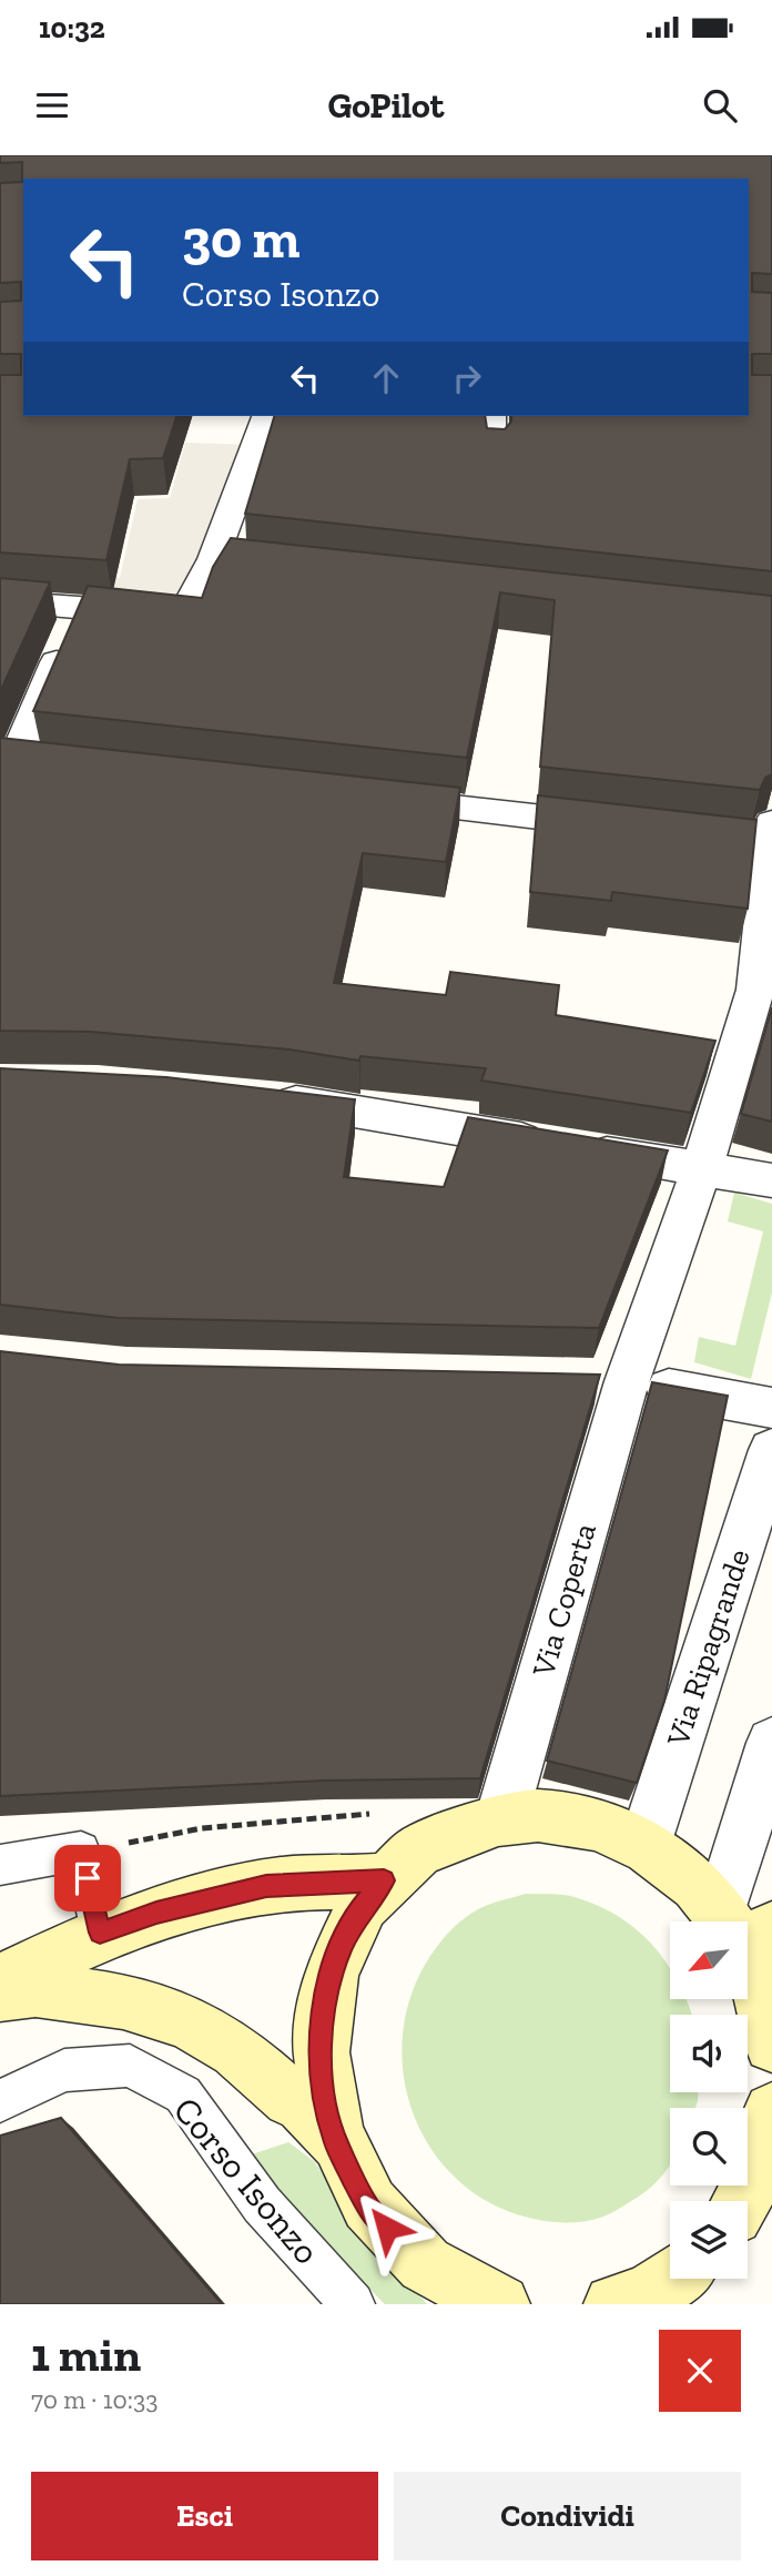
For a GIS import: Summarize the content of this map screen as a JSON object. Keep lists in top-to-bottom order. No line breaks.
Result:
{"streets":{"street":["Via Coperta","Via Ripagrande"],"lane":["Corso Isonzo"]},"north":"bottom left","page":{"status":"10:32","header":"GoPilot","turn":["30 m","Corso Isonzo"],"heading":["1 min","70 m · 10:33"],"buttons":["Esci","Condividi"]}}
